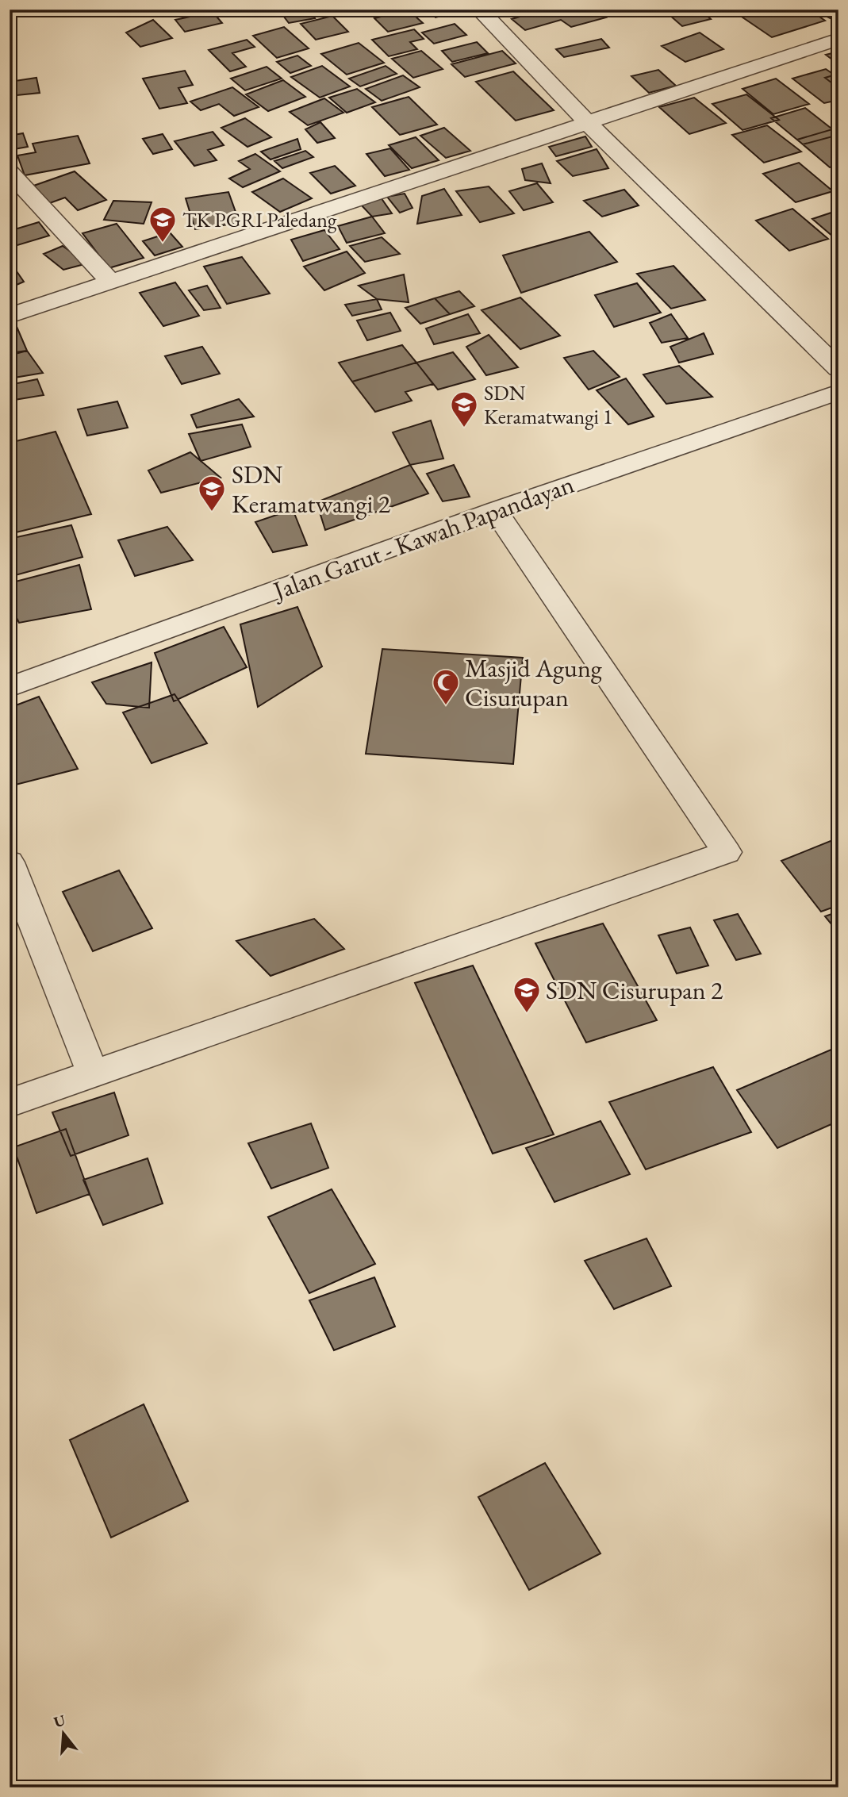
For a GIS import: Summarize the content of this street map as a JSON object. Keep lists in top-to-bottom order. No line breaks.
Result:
{"streets":{"street":["Jalan Garut - Kawah Papandayan"]},"places":{"school or university":["TK PGRI Paledang","SDN Keramatwangi 1","SDN Keramatwangi 2","SDN Cisurupan 2"],"mosque":["Masjid Agung Cisurupan"]},"north":"top"}
